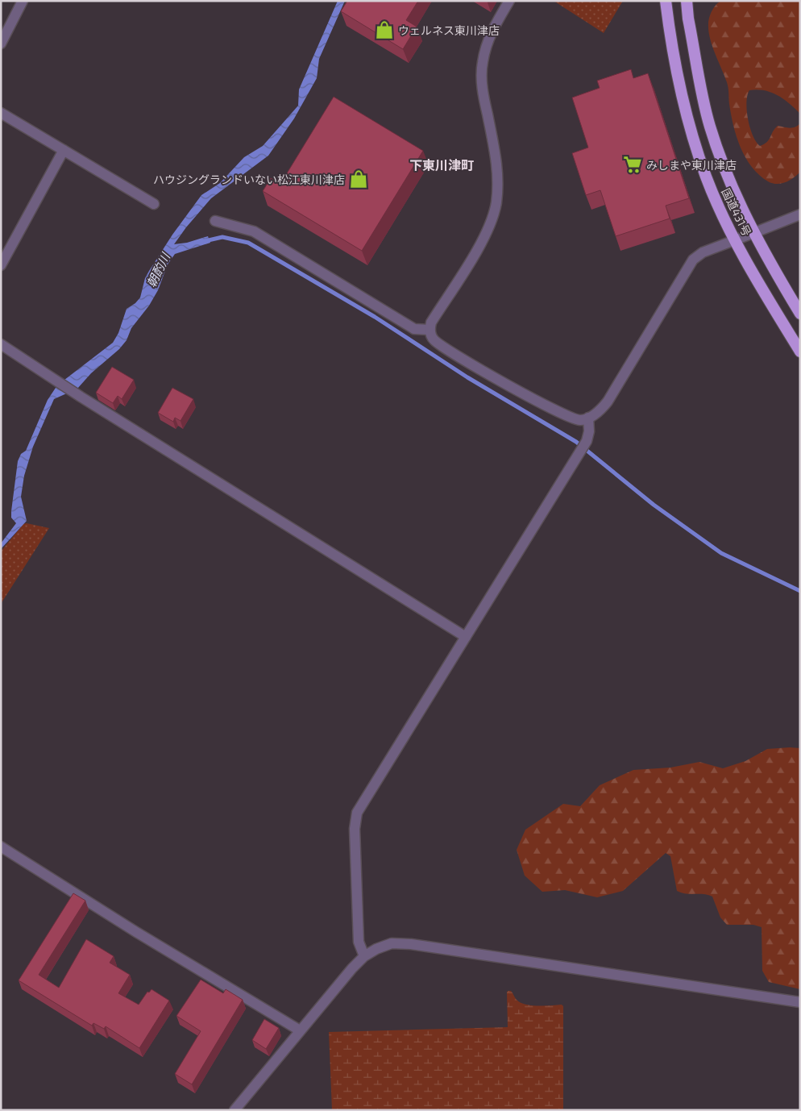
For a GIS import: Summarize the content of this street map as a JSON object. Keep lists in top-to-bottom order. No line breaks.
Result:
{"streets":{"highway":["国道431号"]},"districts":["下東川津町"],"water":["朝酌川"],"places":{"shop":["ウェルネス東川津店","ハウジングランドいない松江東川津店"],"supermarket":["みしまや東川津店"]}}
